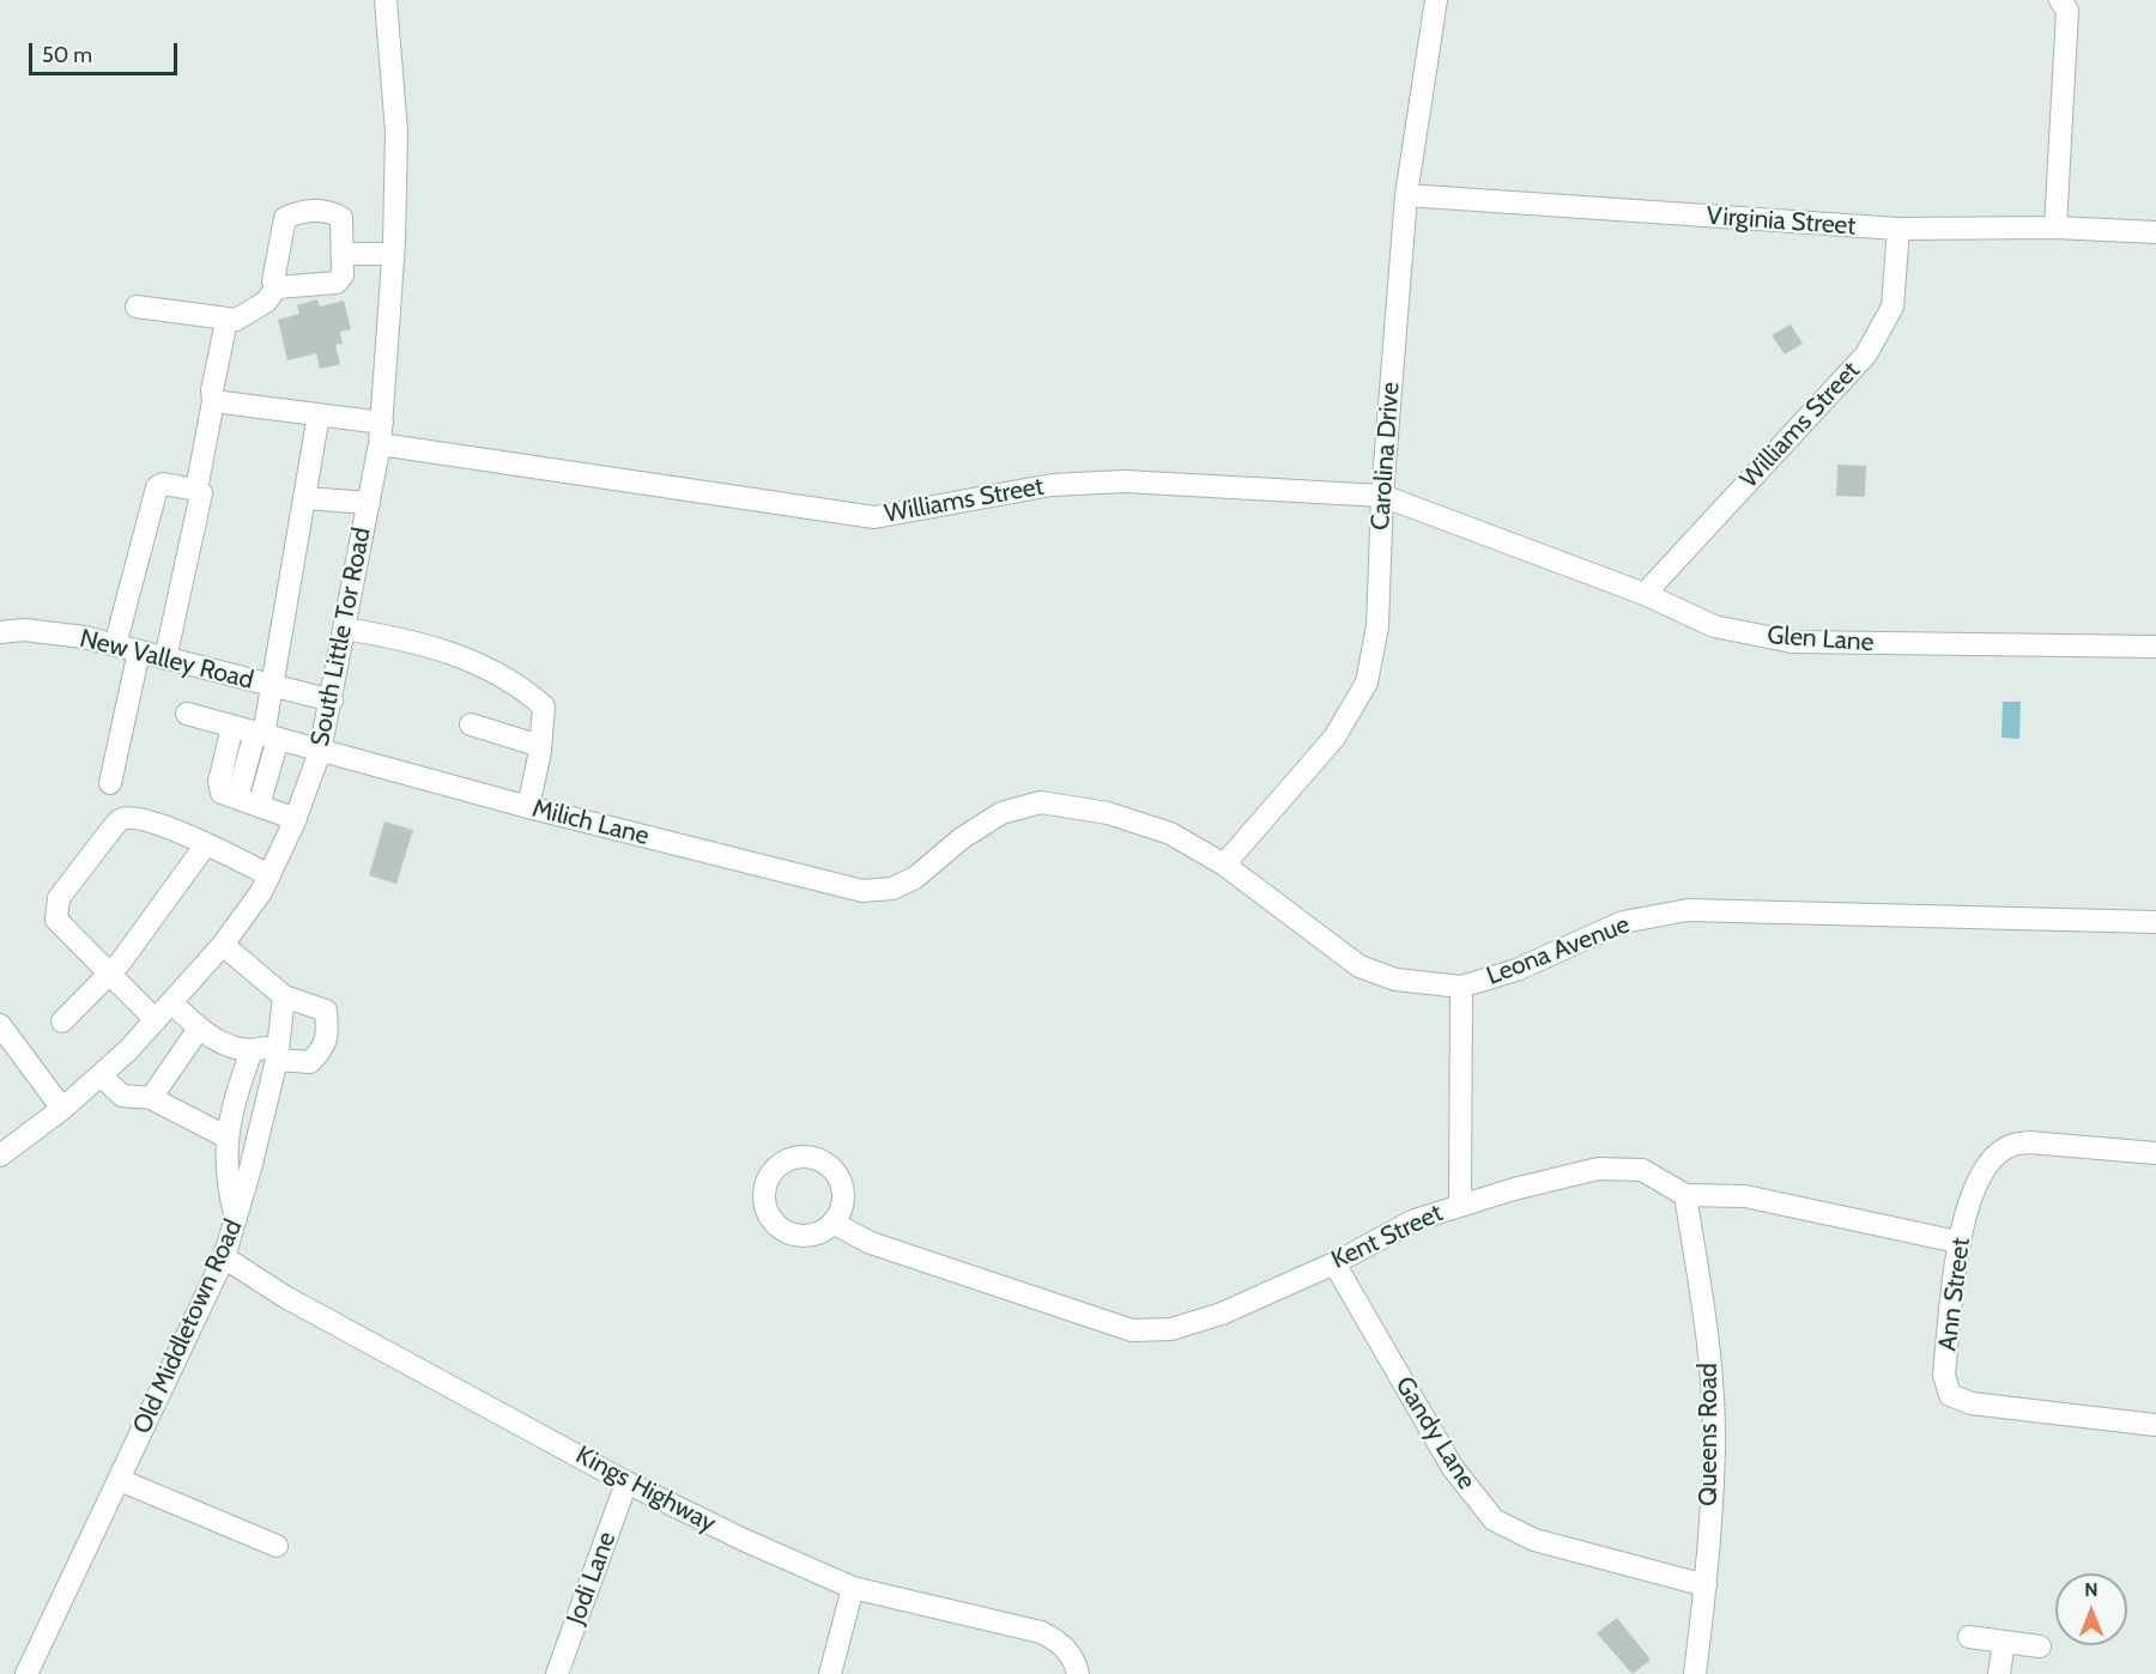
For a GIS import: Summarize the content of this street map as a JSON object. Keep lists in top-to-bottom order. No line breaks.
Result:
{"streets":{"street":["Virginia Street","Williams Street","Carolina Drive","South Little Tor Road","Glen Lane","New Valley Road","Milich Lane","Leona Avenue","Kent Street","Ann Street","Old Middletown Road","Gandy Lane","Queens Road","Kings Highway","Jodi Lane"]},"crossings":[["Virginia Street","Williams Street"],["Virginia Street","Carolina Drive"],["Williams Street","Carolina Drive"],["Williams Street","South Little Tor Road"],["Williams Street","Glen Lane"],["Carolina Drive","Glen Lane"],["Carolina Drive","Leona Avenue"],["South Little Tor Road","New Valley Road"],["South Little Tor Road","Milich Lane"],["Milich Lane","Leona Avenue"],["Kent Street","Ann Street"],["Kent Street","Gandy Lane"],["Kent Street","Queens Road"],["Old Middletown Road","Kings Highway"],["Gandy Lane","Queens Road"],["Kings Highway","Jodi Lane"]],"scale_bar":"50 m","north":"top"}
